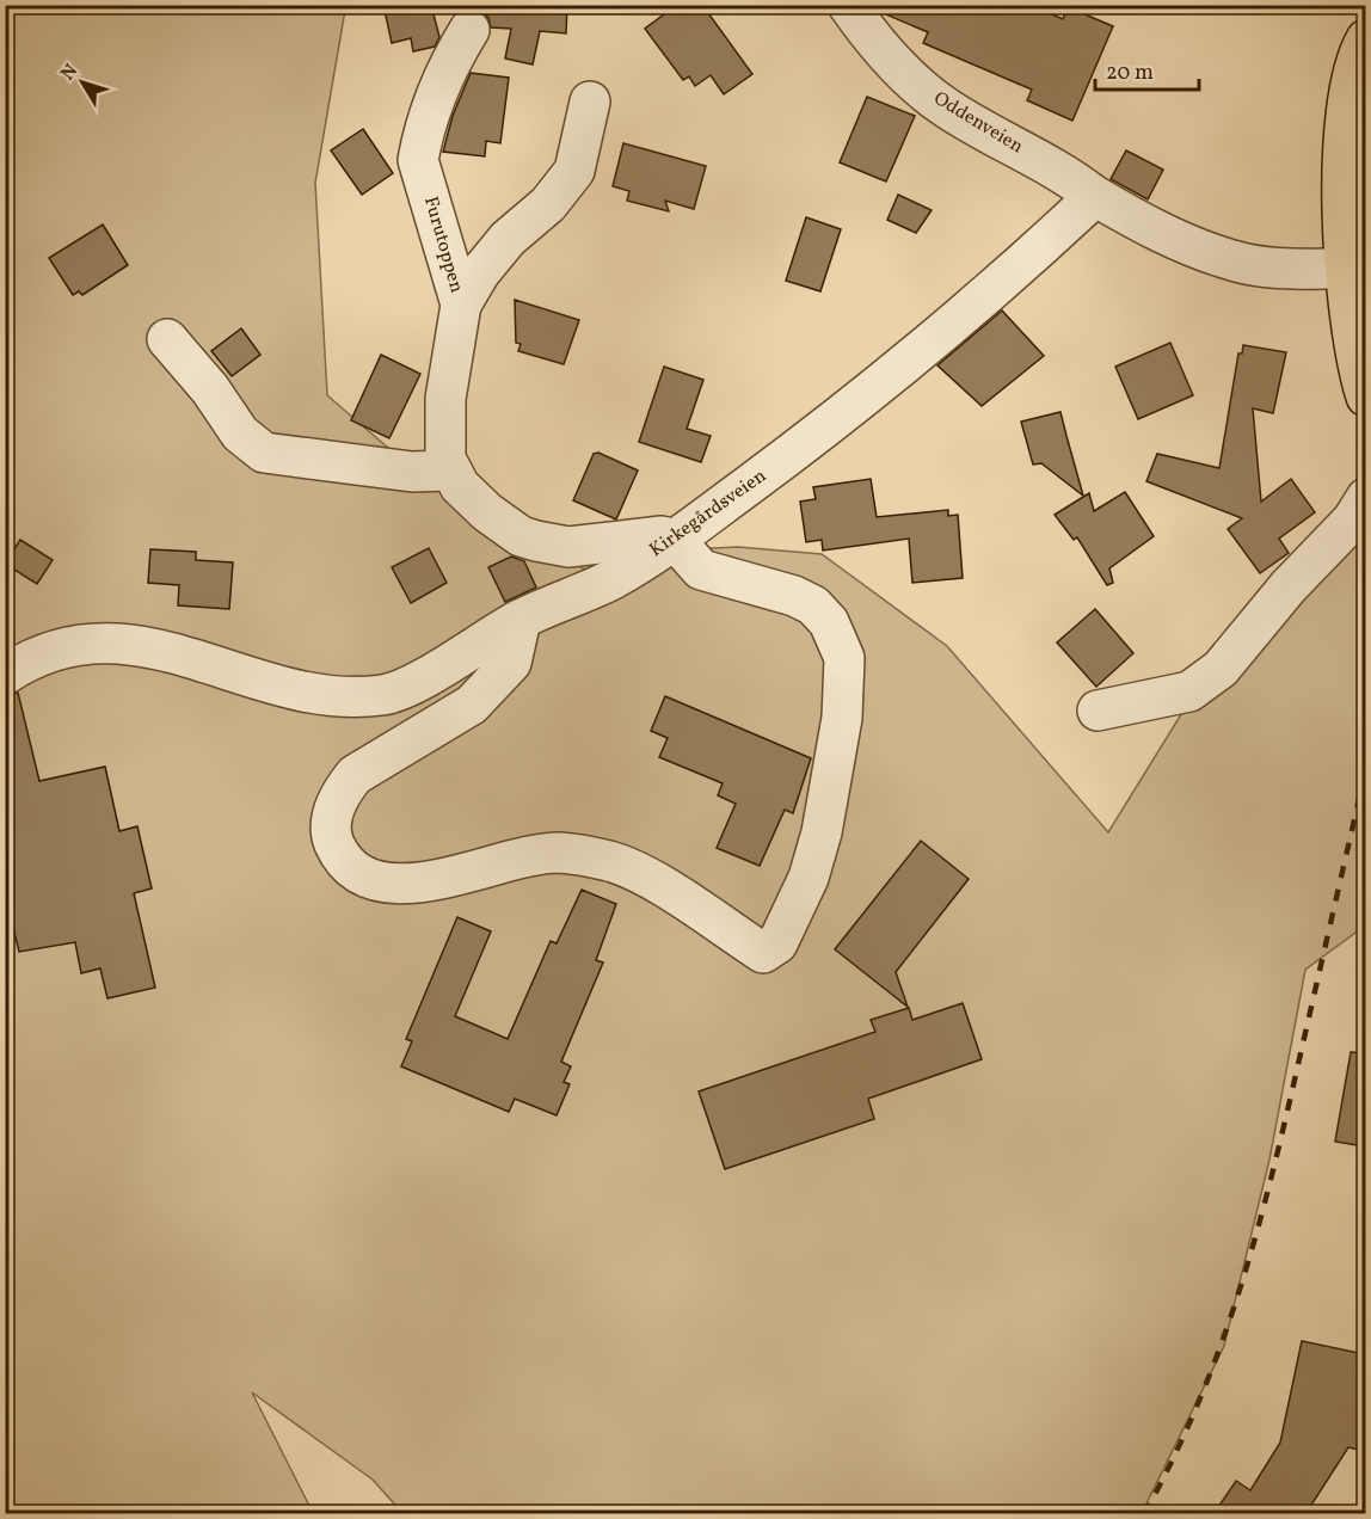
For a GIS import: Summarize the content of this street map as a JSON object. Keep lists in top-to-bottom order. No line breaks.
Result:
{"streets":{"street":["Oddenveien","Furutoppen","Kirkegårdsveien"]},"crossings":[["Oddenveien","Kirkegårdsveien"]],"scale_bar":"20 m","north":"top left"}
